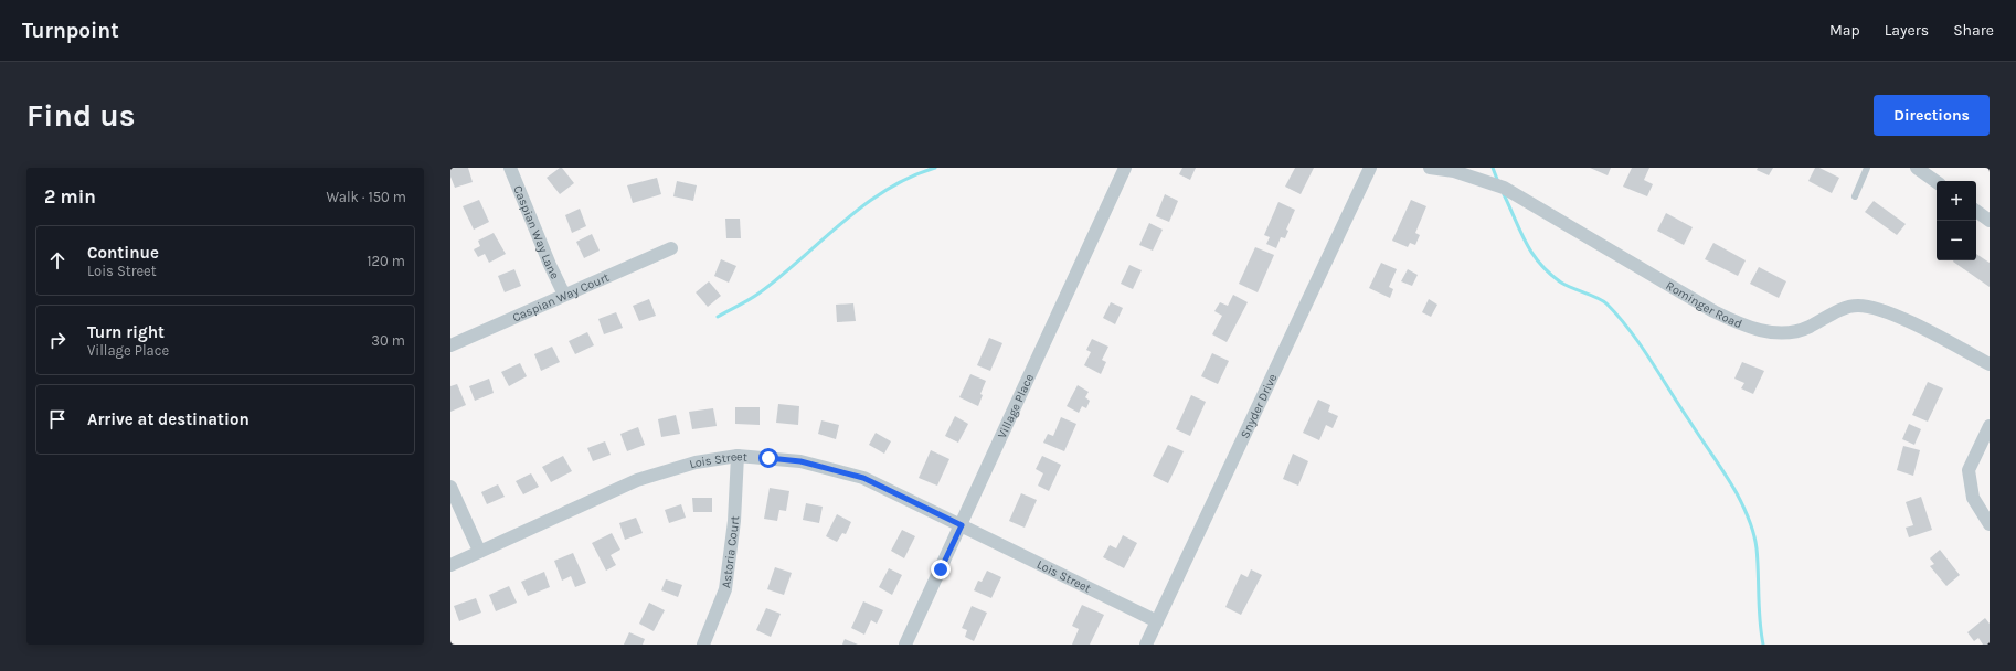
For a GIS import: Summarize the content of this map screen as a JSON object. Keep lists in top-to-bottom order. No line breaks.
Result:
{"streets":{"street":["Caspian Way Lane","Caspian Way Court","Rominger Road","Snyder Drive","Village Place","Lois Street","Astoria Court"]},"crossings":[["Caspian Way Lane","Caspian Way Court"],["Snyder Drive","Lois Street"],["Village Place","Lois Street"],["Lois Street","Astoria Court"]],"page":{"header":"Turnpoint","nav":["Map","Layers","Share"],"buttons":"Directions","title":"Find us","heading":["2 min","Walk · 150 m"],"map_buttons":["+","−"],"list":[["Continue","Lois Street","120 m"],["Turn right","Village Place","30 m"],"Arrive at destination"]}}
